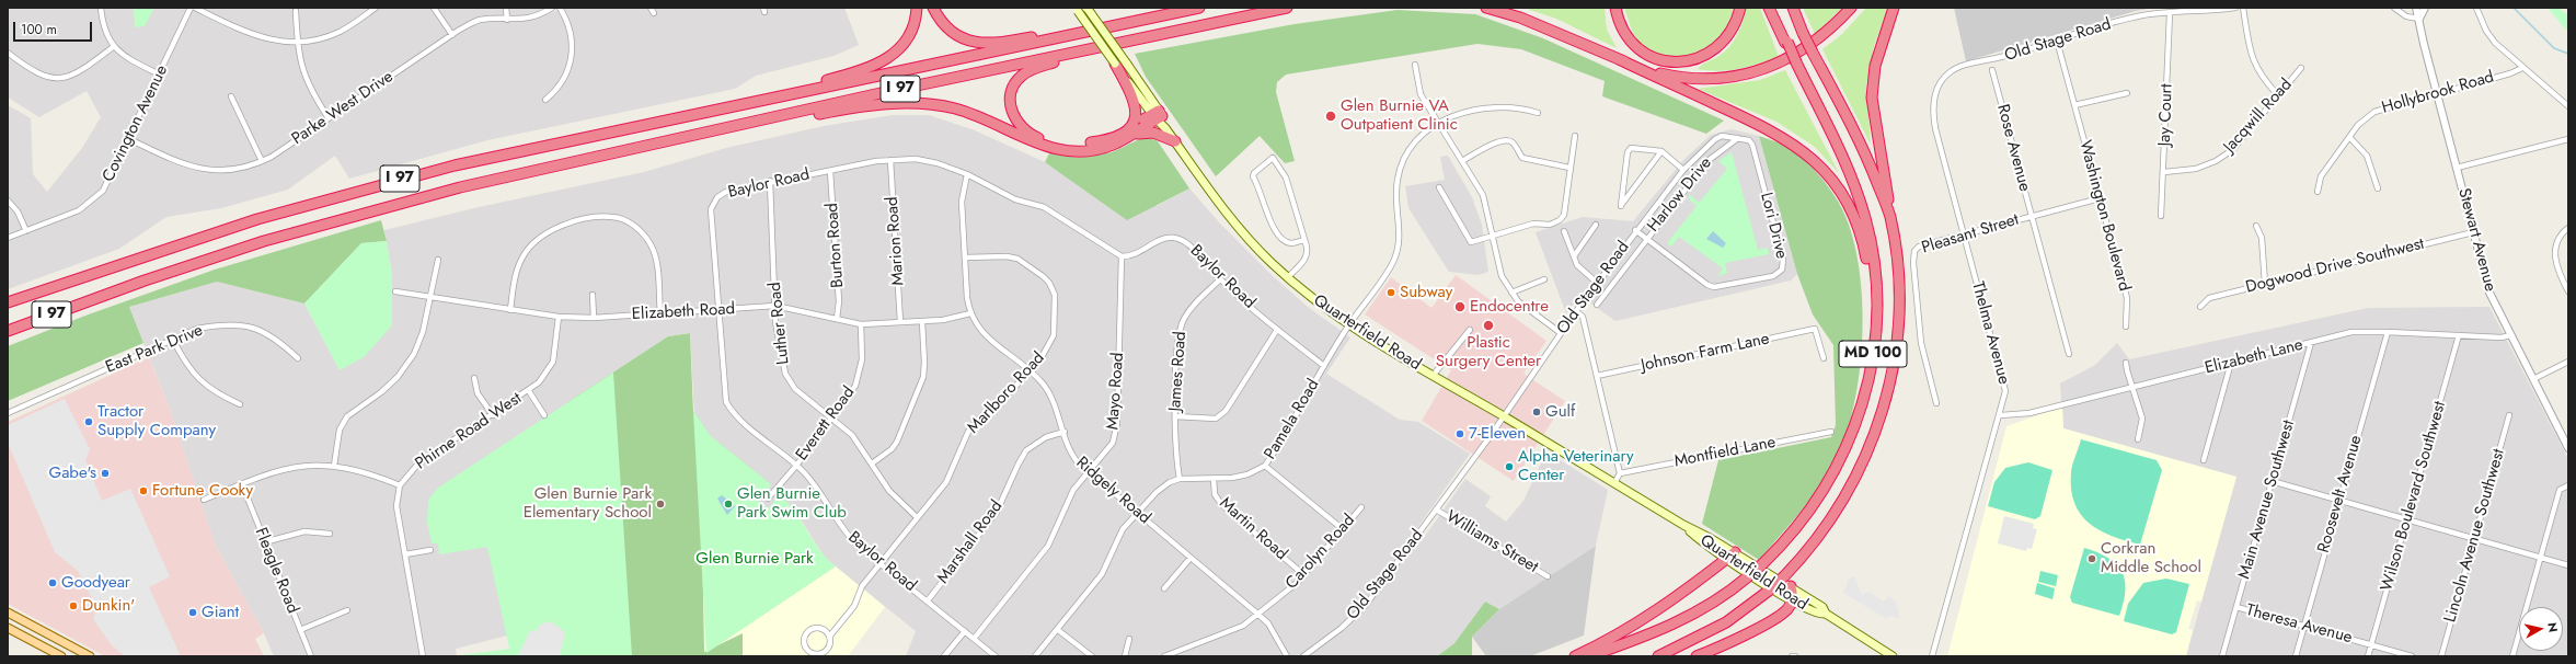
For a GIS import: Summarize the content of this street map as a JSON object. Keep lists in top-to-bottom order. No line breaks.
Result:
{"streets":{"highway":["I 97","MD 100"],"main road":["Quarterfield Road"],"street":["Old Stage Road","Hollybrook Road","Parke West Drive","Jay Court","Jacqwill Road","Covington Avenue","Rose Avenue","Baylor Road","Harlow Drive","Washington Boulevard","Lori Drive","Pleasant Street","Stewart Avenue","Marion Road","Burton Road","Dogwood Drive Southwest","Elizabeth Road","Luther Road","Thelma Avenue","East Park Drive","Johnson Farm Lane","Elizabeth Lane","James Road","Mayo Road","Marlboro Road","Pamela Road","Everett Road","Phirne Road West","Montfield Lane","Ridgely Road","Roosevelt Avenue","Wilson Boulevard Southwest","Main Avenue Southwest","Martin Road","Lincoln Avenue Southwest","Marshall Road","Williams Street","Carolyn Road","Fleagle Road","Theresa Avenue"]},"crossings":[["Old Stage Road","Jay Court"],["Old Stage Road","Washington Boulevard"],["Old Stage Road","Lori Drive"],["Old Stage Road","Quarterfield Road"],["Old Stage Road","Thelma Avenue"],["Old Stage Road","Williams Street"],["Hollybrook Road","Stewart Avenue"],["Parke West Drive","Covington Avenue"],["Jay Court","Jacqwill Road"],["Rose Avenue","Pleasant Street"],["Baylor Road","Marion Road"],["Baylor Road","Burton Road"],["Baylor Road","Elizabeth Road"],["Baylor Road","Luther Road"],["Baylor Road","James Road"],["Baylor Road","Mayo Road"],["Baylor Road","Marlboro Road"],["Baylor Road","Pamela Road"],["Baylor Road","Everett Road"],["Baylor Road","Ridgely Road"],["Baylor Road","Marshall Road"],["Harlow Drive","Lori Drive"],["Washington Boulevard","Pleasant Street"],["Pleasant Street","Thelma Avenue"],["Stewart Avenue","Dogwood Drive Southwest"],["Stewart Avenue","Elizabeth Lane"],["Marion Road","Elizabeth Road"],["Burton Road","Elizabeth Road"],["Elizabeth Road","Luther Road"],["Elizabeth Road","Everett Road"],["Elizabeth Road","Phirne Road West"],["Elizabeth Road","Ridgely Road"],["Luther Road","Marlboro Road"],["Luther Road","Everett Road"],["Quarterfield Road","Pamela Road"],["Thelma Avenue","Elizabeth Lane"],["Elizabeth Lane","Roosevelt Avenue"],["Elizabeth Lane","Wilson Boulevard Southwest"],["Elizabeth Lane","Main Avenue Southwest"],["James Road","Pamela Road"],["Mayo Road","Ridgely Road"],["Marlboro Road","Ridgely Road"],["Pamela Road","Ridgely Road"],["Pamela Road","Martin Road"],["Ridgely Road","Marshall Road"],["Ridgely Road","Carolyn Road"],["Roosevelt Avenue","Theresa Avenue"],["Wilson Boulevard Southwest","Theresa Avenue"],["Main Avenue Southwest","Theresa Avenue"],["Martin Road","Carolyn Road"]],"parks":["Glen Burnie Park"],"places":["Glen Burnie VA Outpatient Clinic","Subway","Endocentre","Plastic Surgery Center","Gulf","Tractor Supply Company","7-Eleven","Alpha Veterinary Center","Gabe's","Fortune Cooky","Glen Burnie Park Elementary School","Glen Burnie Park Swim Club","Corkran Middle School","Goodyear","Dunkin'","Giant"],"scale_bar":"100 m","north":"right"}
